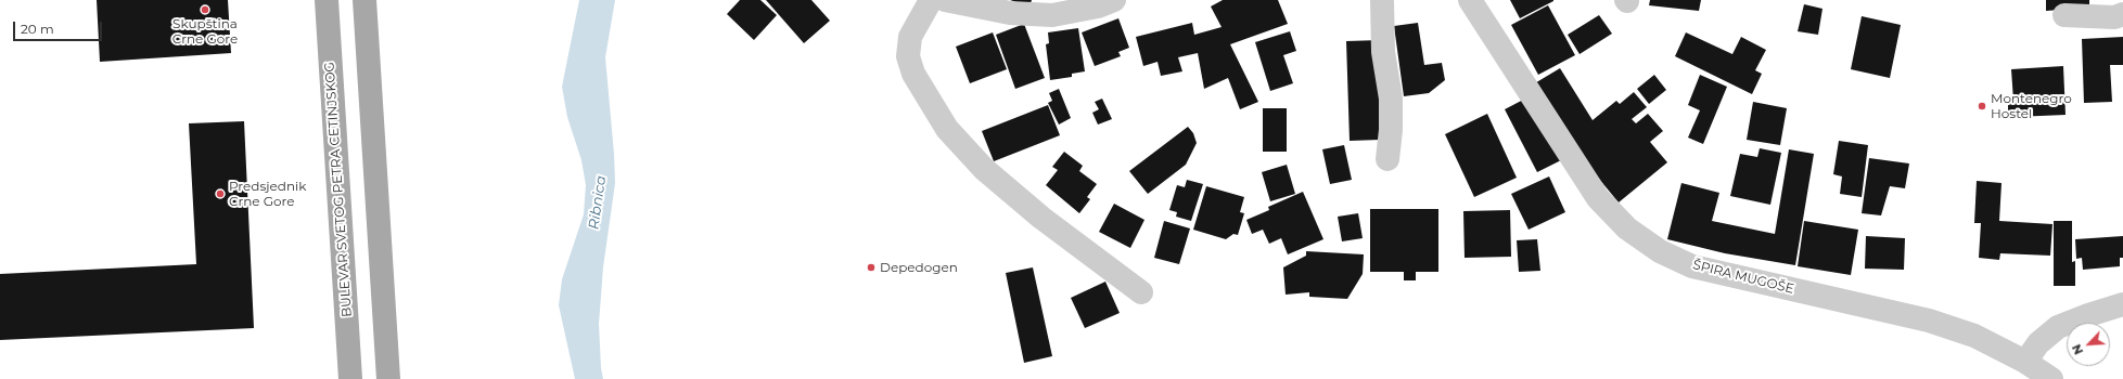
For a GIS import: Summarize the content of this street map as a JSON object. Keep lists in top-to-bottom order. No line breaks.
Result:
{"streets":{"main road":["BULEVAR SVETOG PETRA CETINJSKOG"],"street":["ŠPIRA MUGOŠE"]},"water":["Ribnica"],"places":["Skupština Crne Gore","Montenegro Hostel","Predsjednik Crne Gore","Depedogen"],"scale_bar":"20 m","north":"bottom left"}
